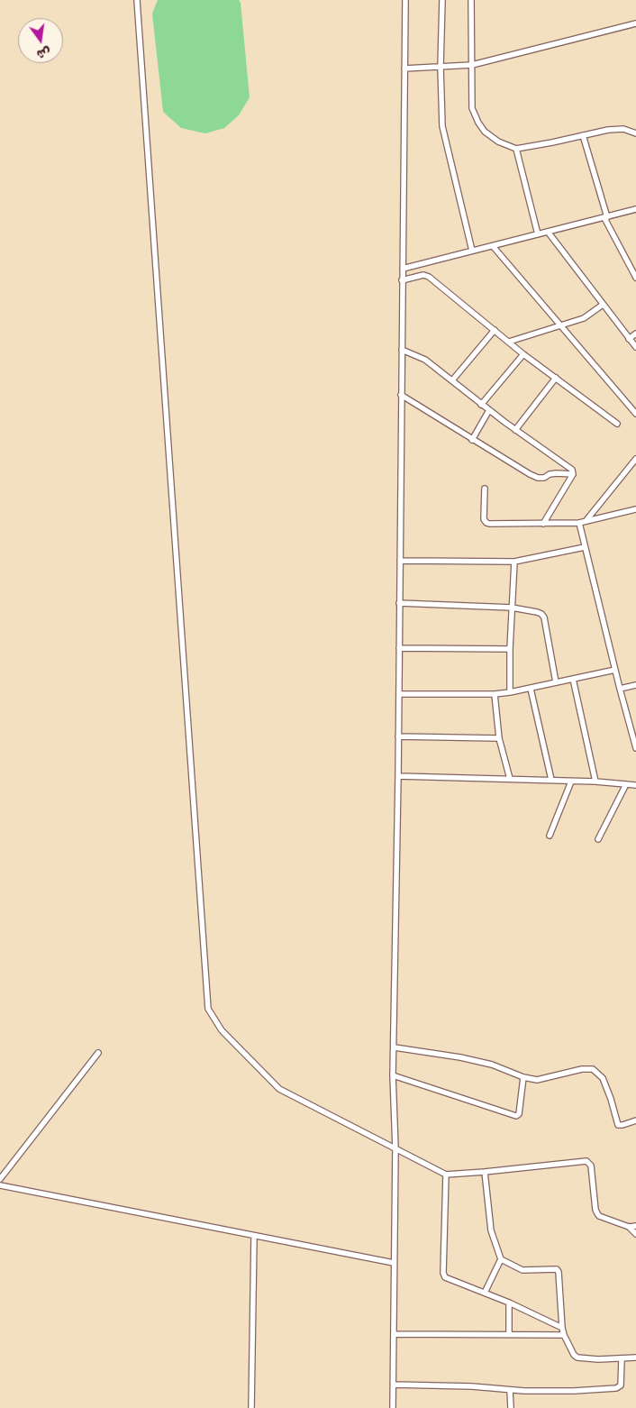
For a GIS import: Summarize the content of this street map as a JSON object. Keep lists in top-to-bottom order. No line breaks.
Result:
{"north":"bottom"}
